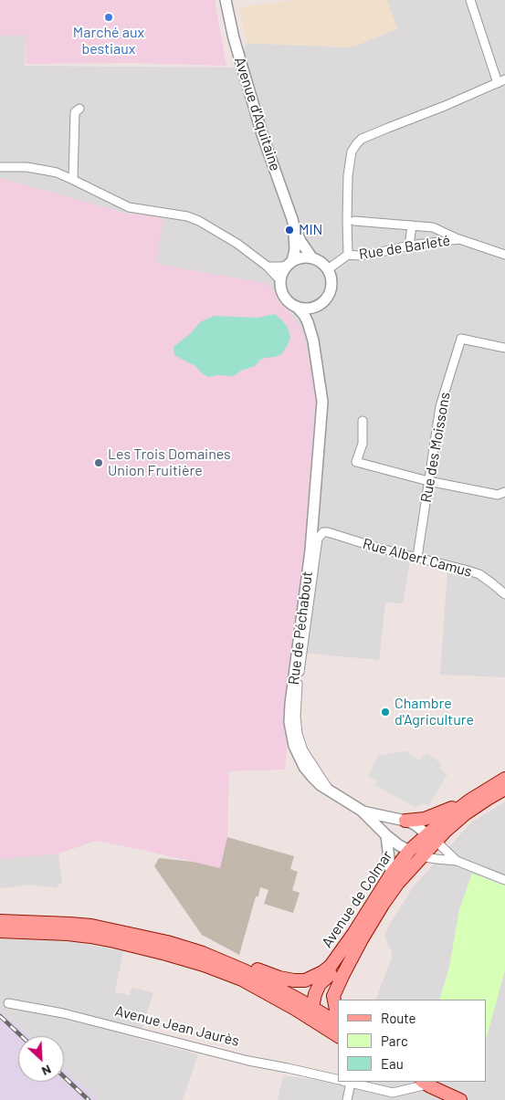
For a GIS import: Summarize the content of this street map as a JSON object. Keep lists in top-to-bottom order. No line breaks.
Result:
{"streets":{"main road":["Avenue de Colmar"],"street":["Avenue d'Aquitaine","Rue de Barleté","Rue des Moissons","Rue Albert Camus","Rue de Péchabout","Avenue Jean Jaurès"]},"crossings":[["Avenue d'Aquitaine","Rue de Barleté"],["Avenue d'Aquitaine","Rue de Péchabout"],["Rue de Barleté","Rue de Péchabout"],["Rue des Moissons","Rue Albert Camus"],["Rue Albert Camus","Rue de Péchabout"],["Rue de Péchabout","Avenue de Colmar"]],"places":["Marché aux bestiaux","MIN","Les Trois Domaines Union Fruitière","Chambre d'Agriculture"],"legend":["Route","Parc","Eau"],"north":"bottom right"}
